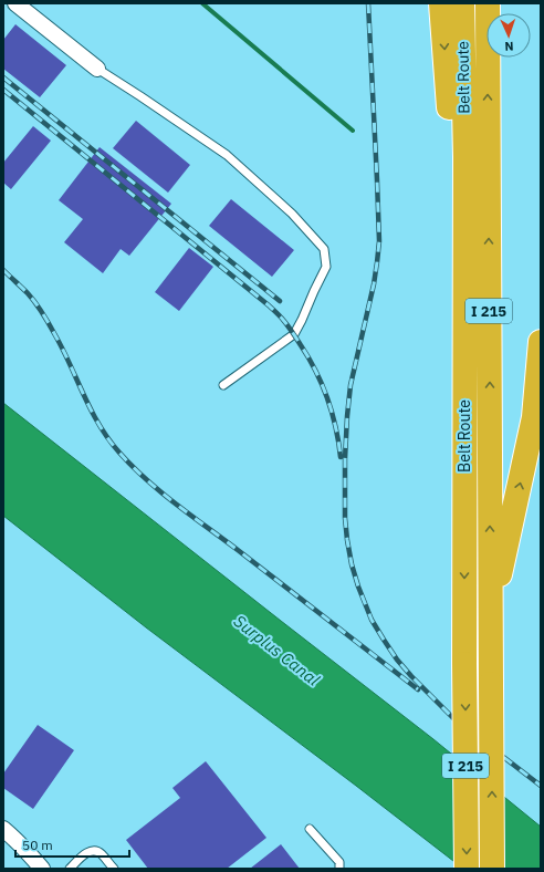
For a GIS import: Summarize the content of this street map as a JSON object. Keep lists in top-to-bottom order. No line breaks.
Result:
{"streets":{"highway":["Belt Route","I 215"]},"water":["Surplus Canal"],"scale_bar":"50 m","north":"bottom"}
